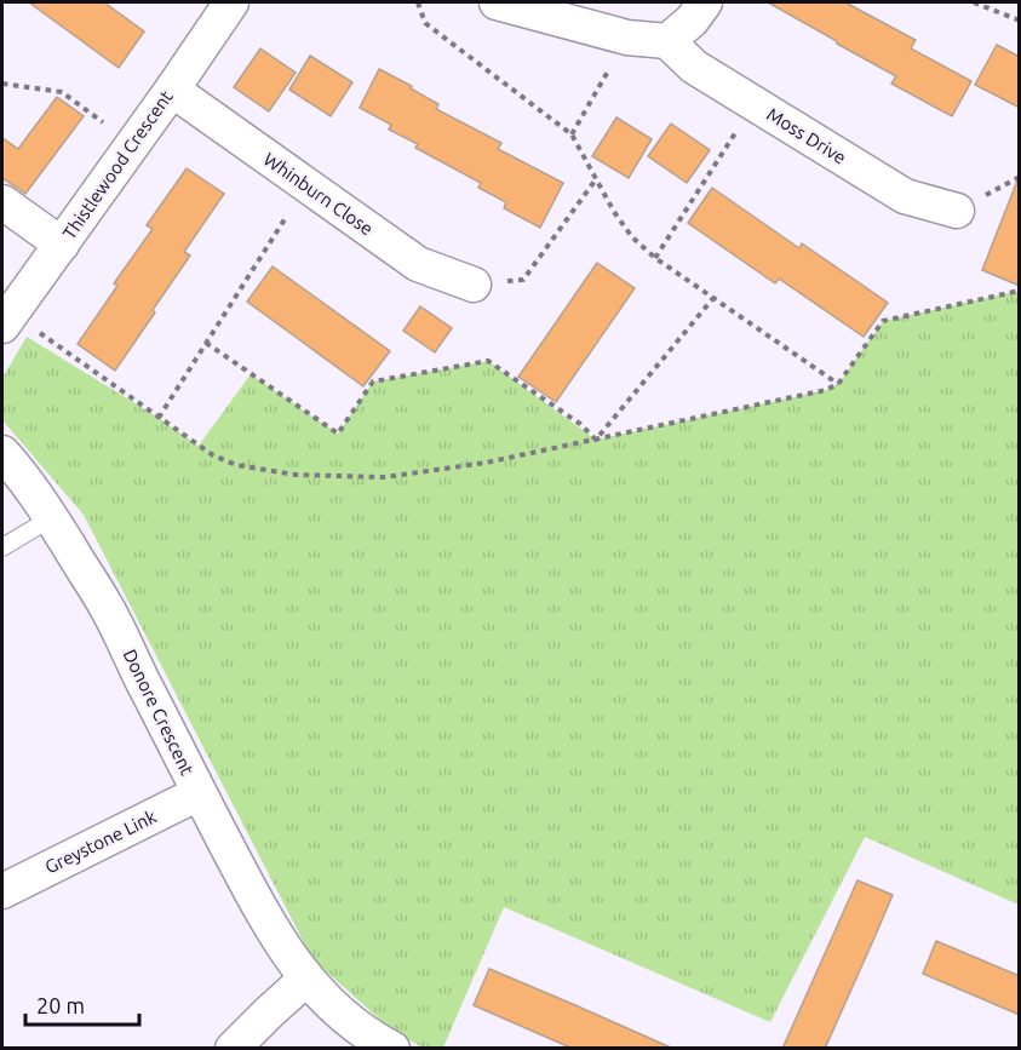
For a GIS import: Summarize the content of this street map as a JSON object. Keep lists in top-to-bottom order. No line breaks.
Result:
{"streets":{"street":["Moss Drive","Thistlewood Crescent","Whinburn Close","Donore Crescent","Greystone Link"]},"crossings":[["Thistlewood Crescent","Whinburn Close"],["Donore Crescent","Greystone Link"]],"scale_bar":"20 m"}
